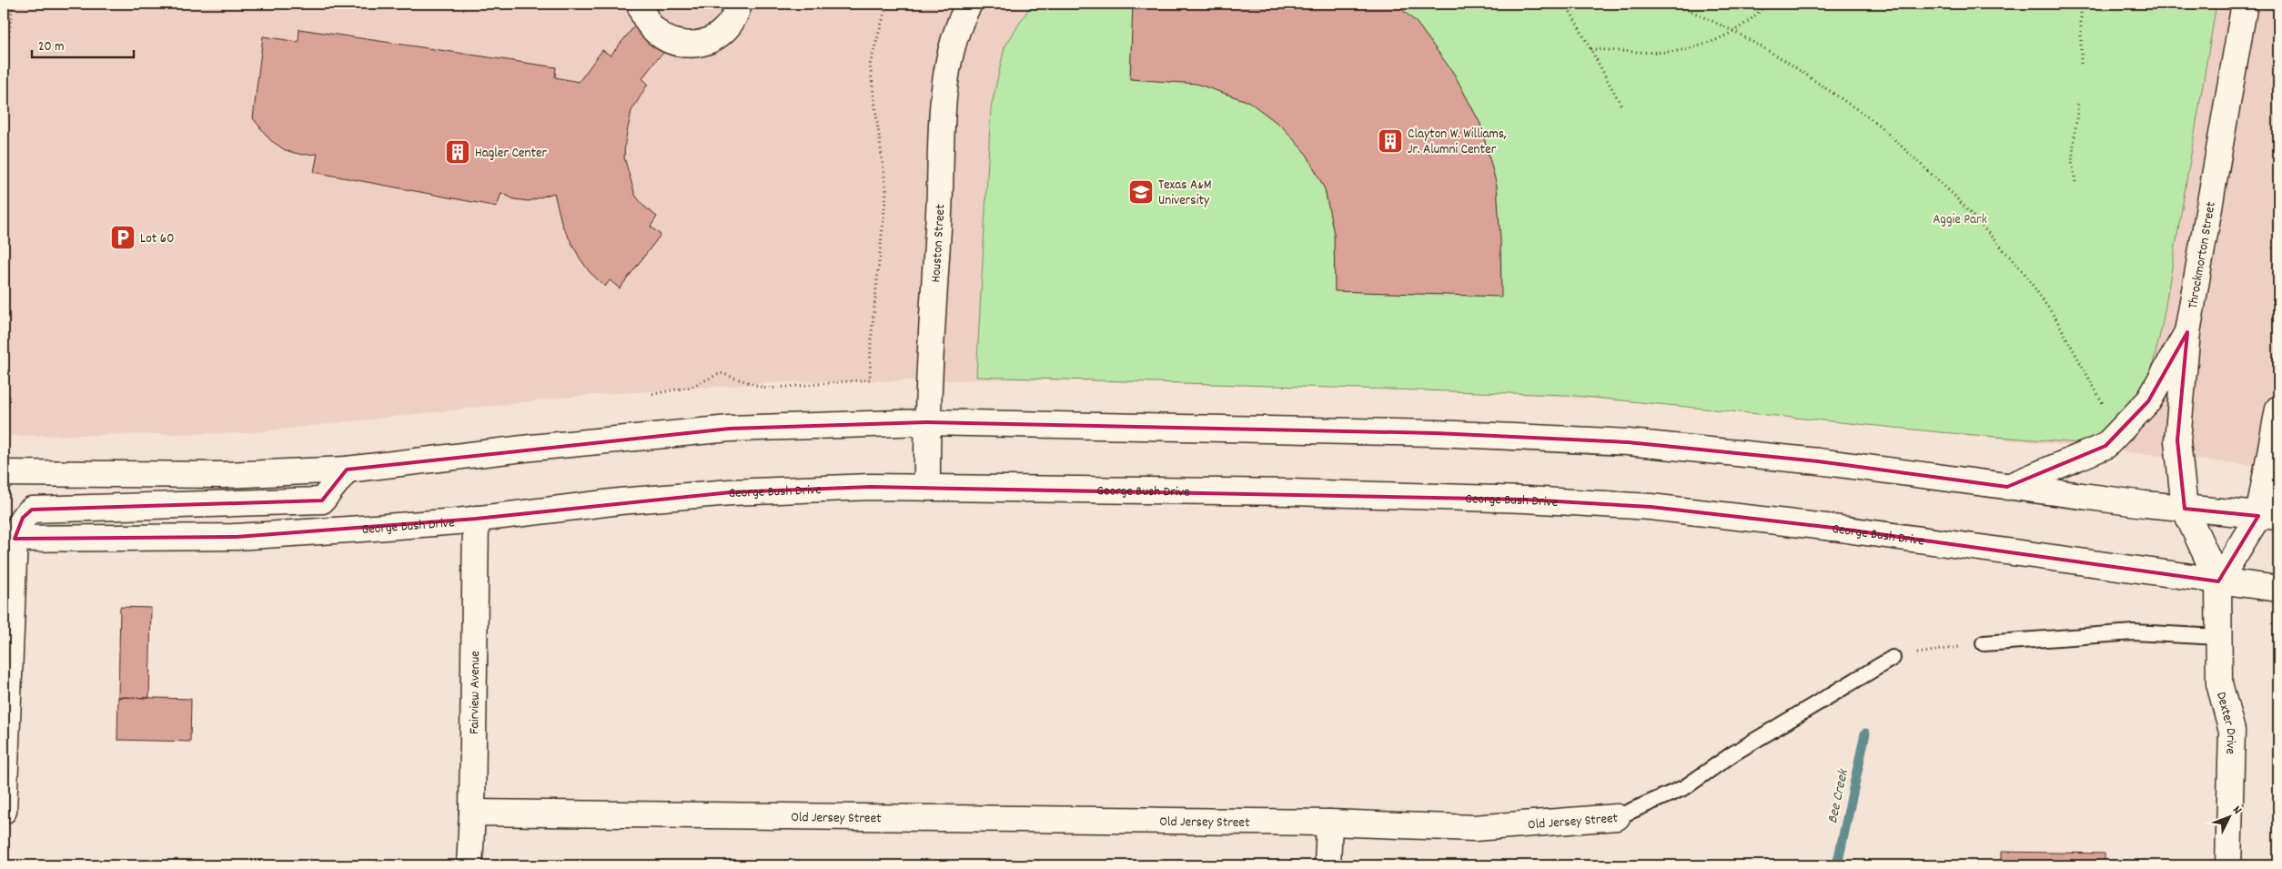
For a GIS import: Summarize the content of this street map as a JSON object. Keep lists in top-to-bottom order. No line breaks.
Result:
{"streets":{"main road":["Houston Street","Throckmorton Street","George Bush Drive","Fairview Avenue","Dexter Drive","Old Jersey Street"]},"crossings":[["Houston Street","George Bush Drive"],["Throckmorton Street","George Bush Drive"],["Throckmorton Street","Dexter Drive"],["George Bush Drive","Fairview Avenue"],["George Bush Drive","Dexter Drive"],["Fairview Avenue","Old Jersey Street"]],"water":["Bee Creek"],"parks":["Aggie Park"],"places":{"building":["Clayton W. Williams, Jr. Alumni Center","Hagler Center"],"school or university":["Texas A&M University"],"parking":["Lot 60"]},"scale_bar":"20 m","north":"top right"}
